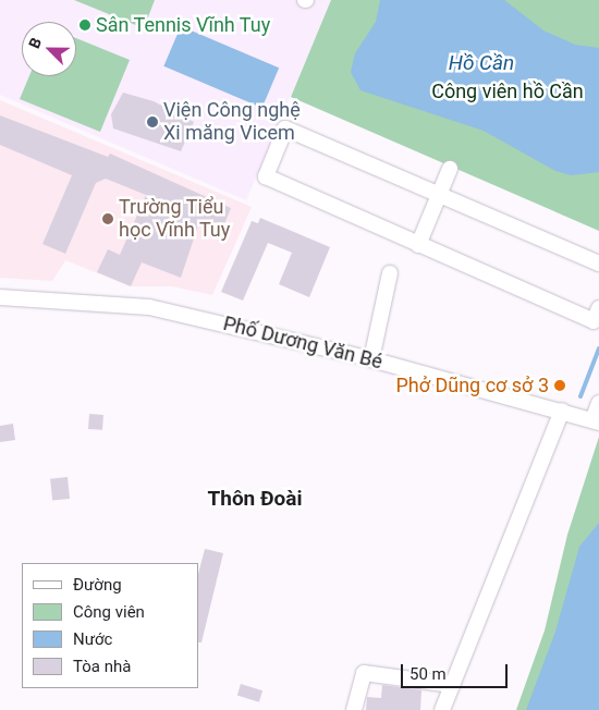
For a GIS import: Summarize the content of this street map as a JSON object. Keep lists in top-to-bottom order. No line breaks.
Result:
{"streets":{"street":["Phố Dương Văn Bé"]},"districts":["Thôn Đoài"],"water":["Hồ Cần"],"parks":["Công viên hồ Cần"],"places":["Sân Tennis Vĩnh Tuy","Viện Công nghệ Xi măng Vicem","Trường Tiểu học Vĩnh Tuy","Phở Dũng cơ sở 3"],"legend":["Đường","Công viên","Nước","Tòa nhà"],"scale_bar":"50 m","north":"top left"}
